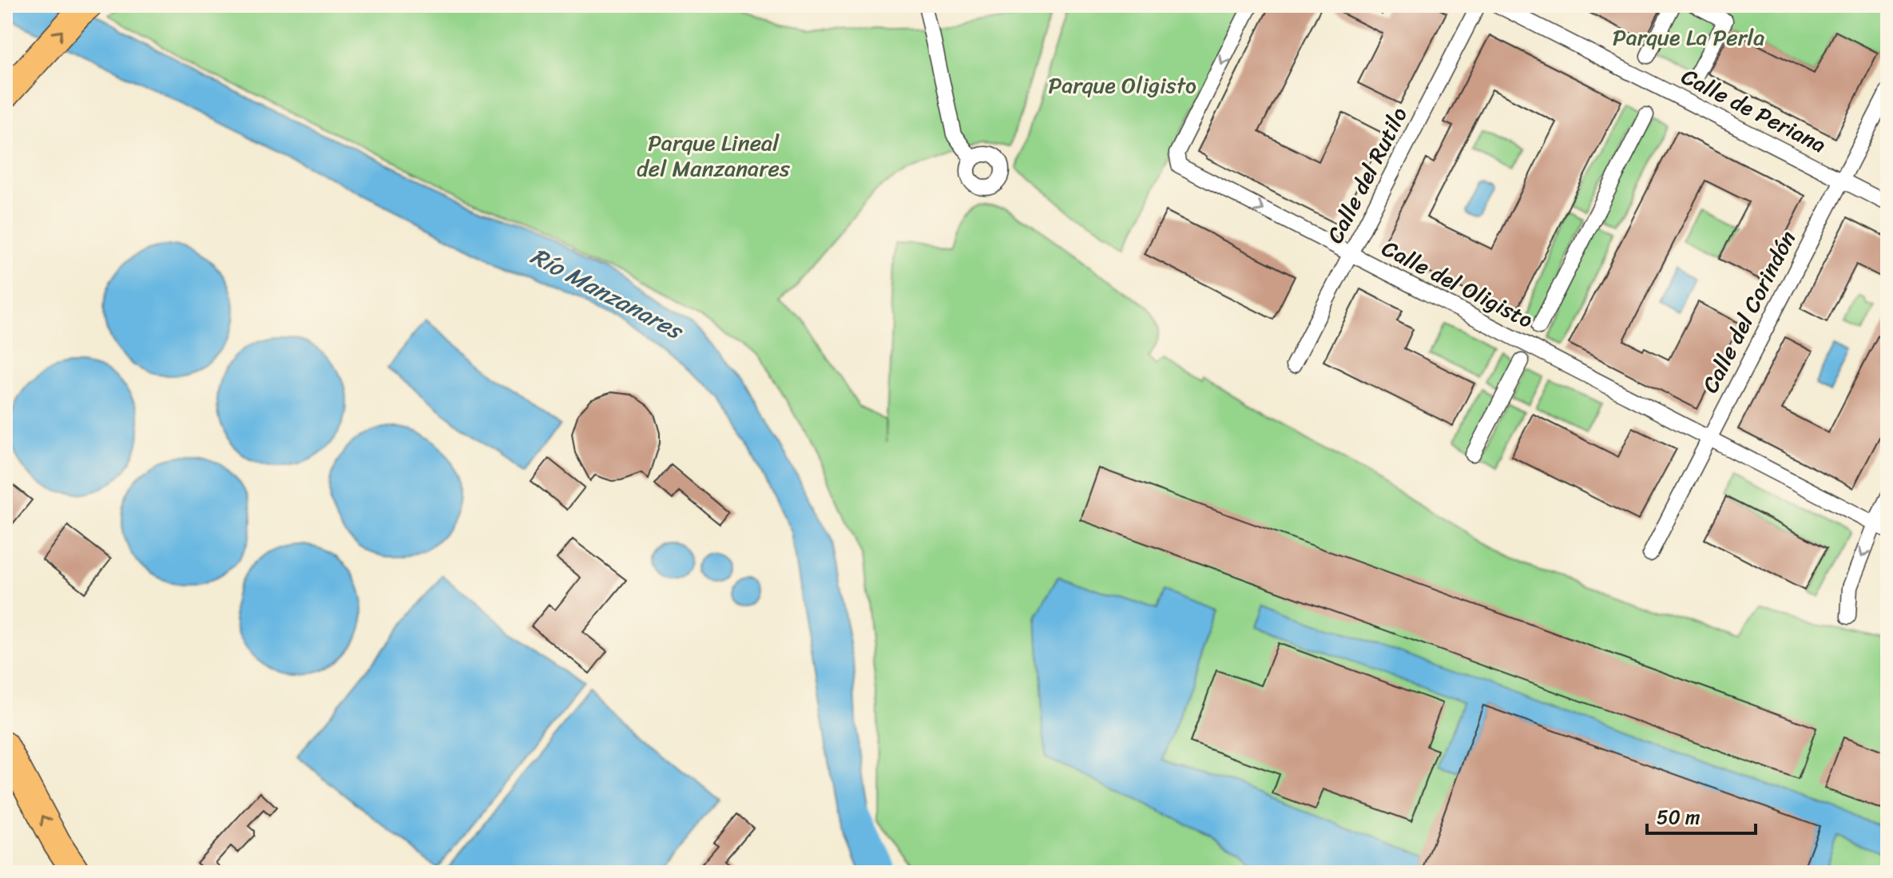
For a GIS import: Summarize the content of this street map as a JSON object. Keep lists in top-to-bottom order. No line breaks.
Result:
{"streets":{"street":["Calle de Periana","Calle del Rutilo","Calle del Oligisto","Calle del Corindón"]},"crossings":[["Calle de Periana","Calle del Corindón"],["Calle del Rutilo","Calle del Oligisto"],["Calle del Oligisto","Calle del Corindón"]],"water":["Río Manzanares"],"parks":["Parque La Perla","Parque Oligisto","Parque Lineal del Manzanares"],"scale_bar":"50 m"}
